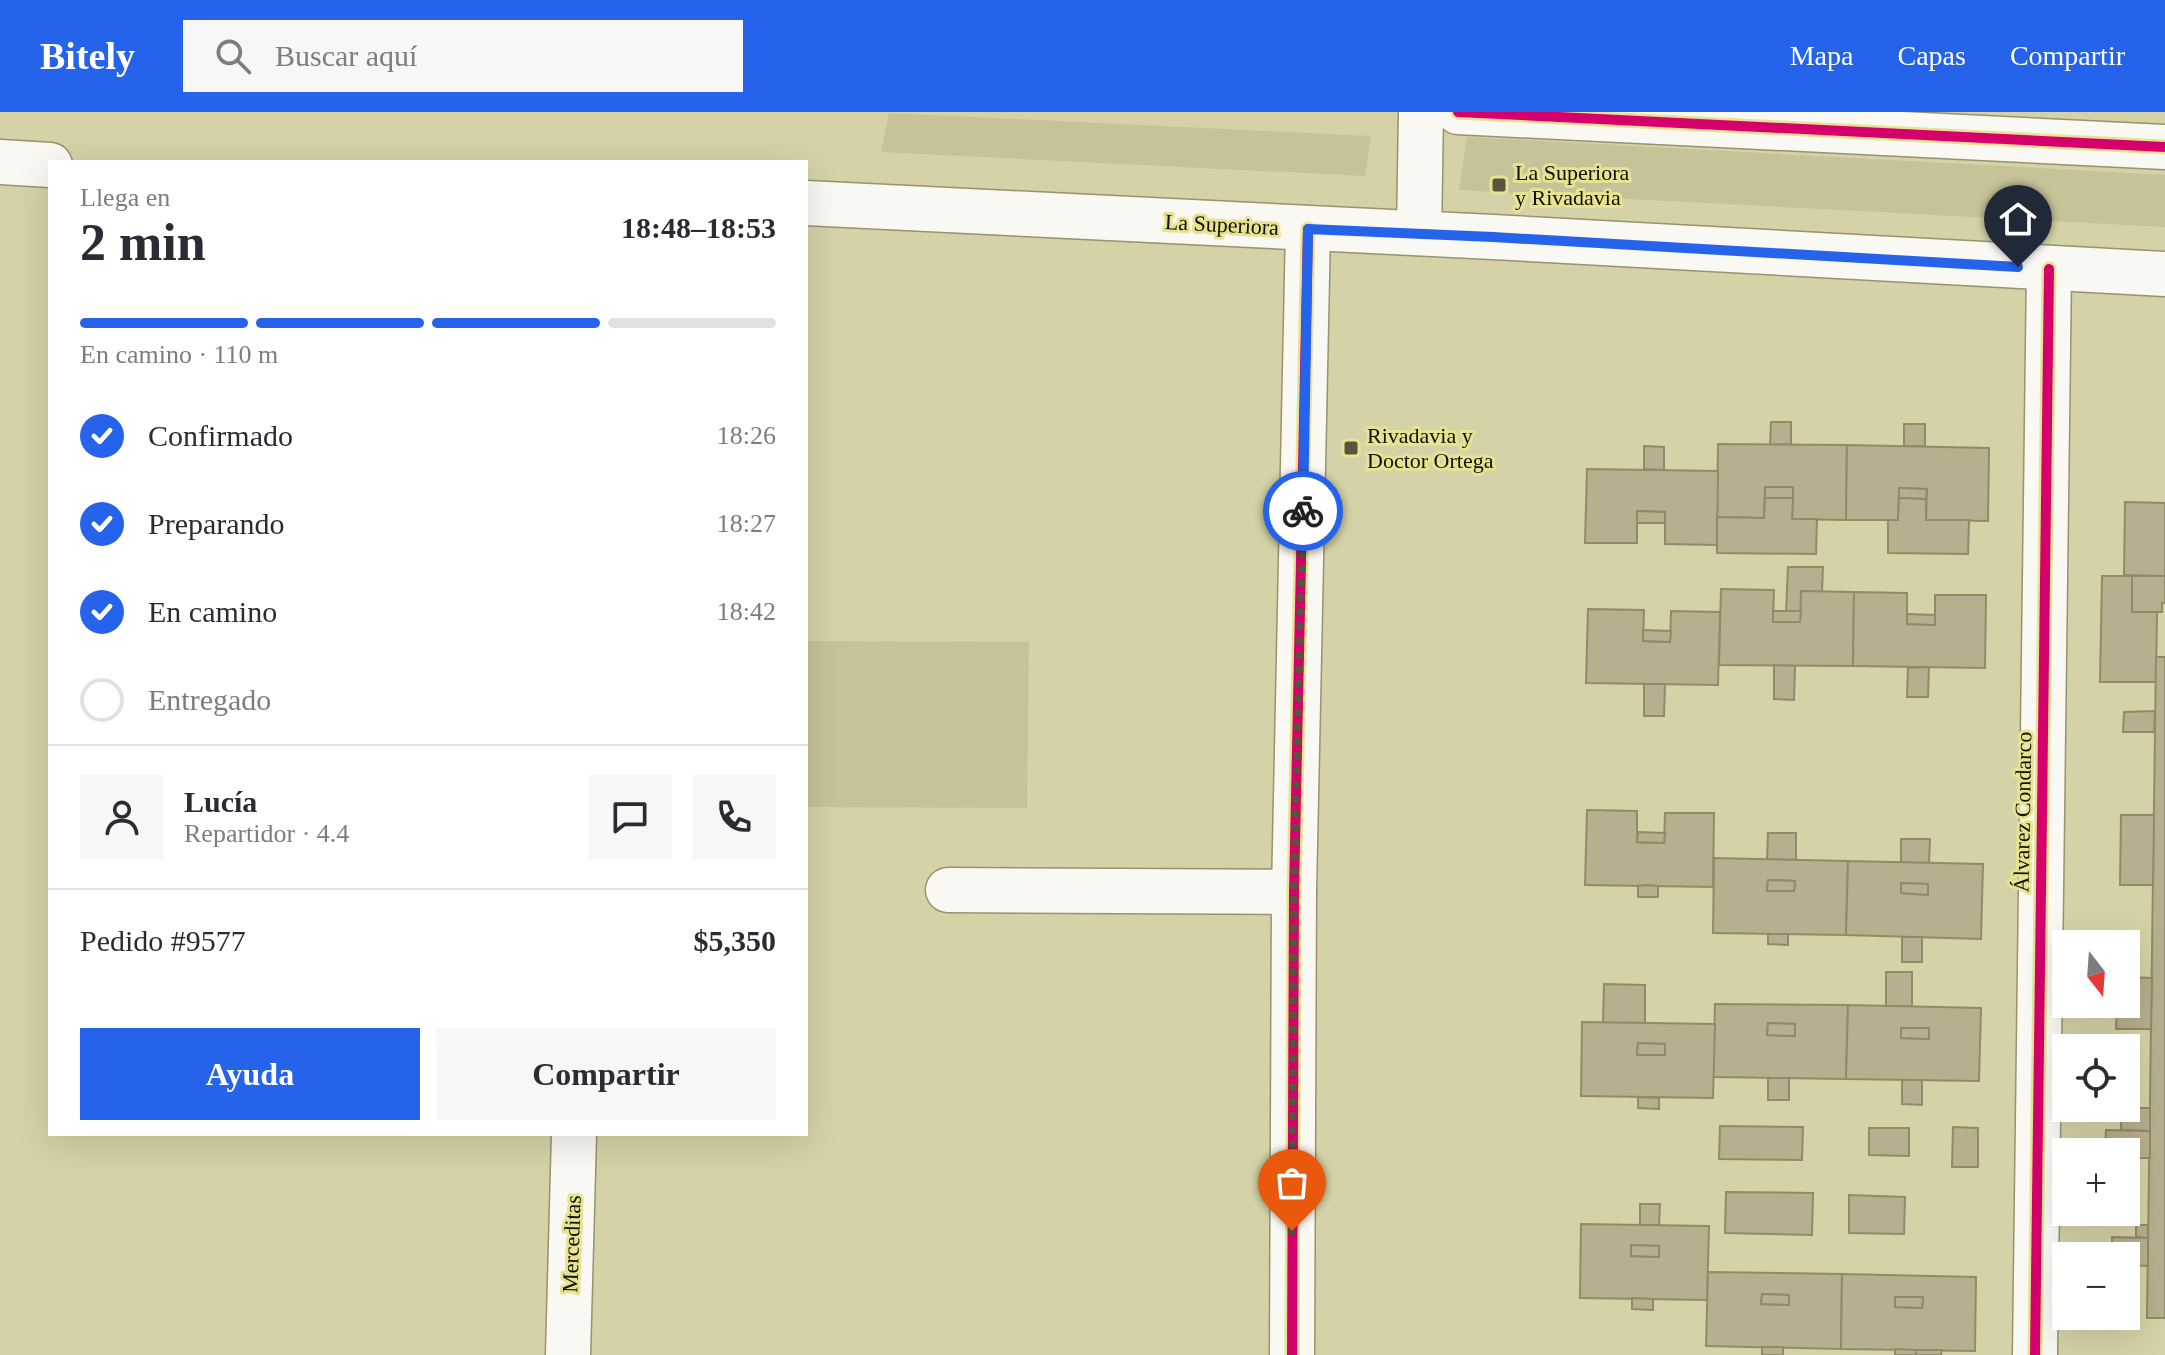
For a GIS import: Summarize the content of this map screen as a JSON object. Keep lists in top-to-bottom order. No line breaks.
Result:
{"streets":{"street":["La Superiora","Álvarez Condarco","Merceditas"]},"crossings":[["La Superiora","Álvarez Condarco"]],"places":{"transit":["La Superiora y Rivadavia","Rivadavia y Doctor Ortega"]},"north":"bottom","page":{"header":"Bitely","search":"Buscar aquí","nav":["Mapa","Capas","Compartir"],"heading":["2 min","Llega en","18:48–18:53"],"panel":["Lucía","Repartidor · 4.4","Pedido #9577","$5,350"],"bar":"En camino · 110 m","list":[["Confirmado","18:26"],["Preparando","18:27"],["En camino","18:42"],"Entregado"],"map_buttons":["+","−"],"buttons":["Ayuda","Compartir"]}}
